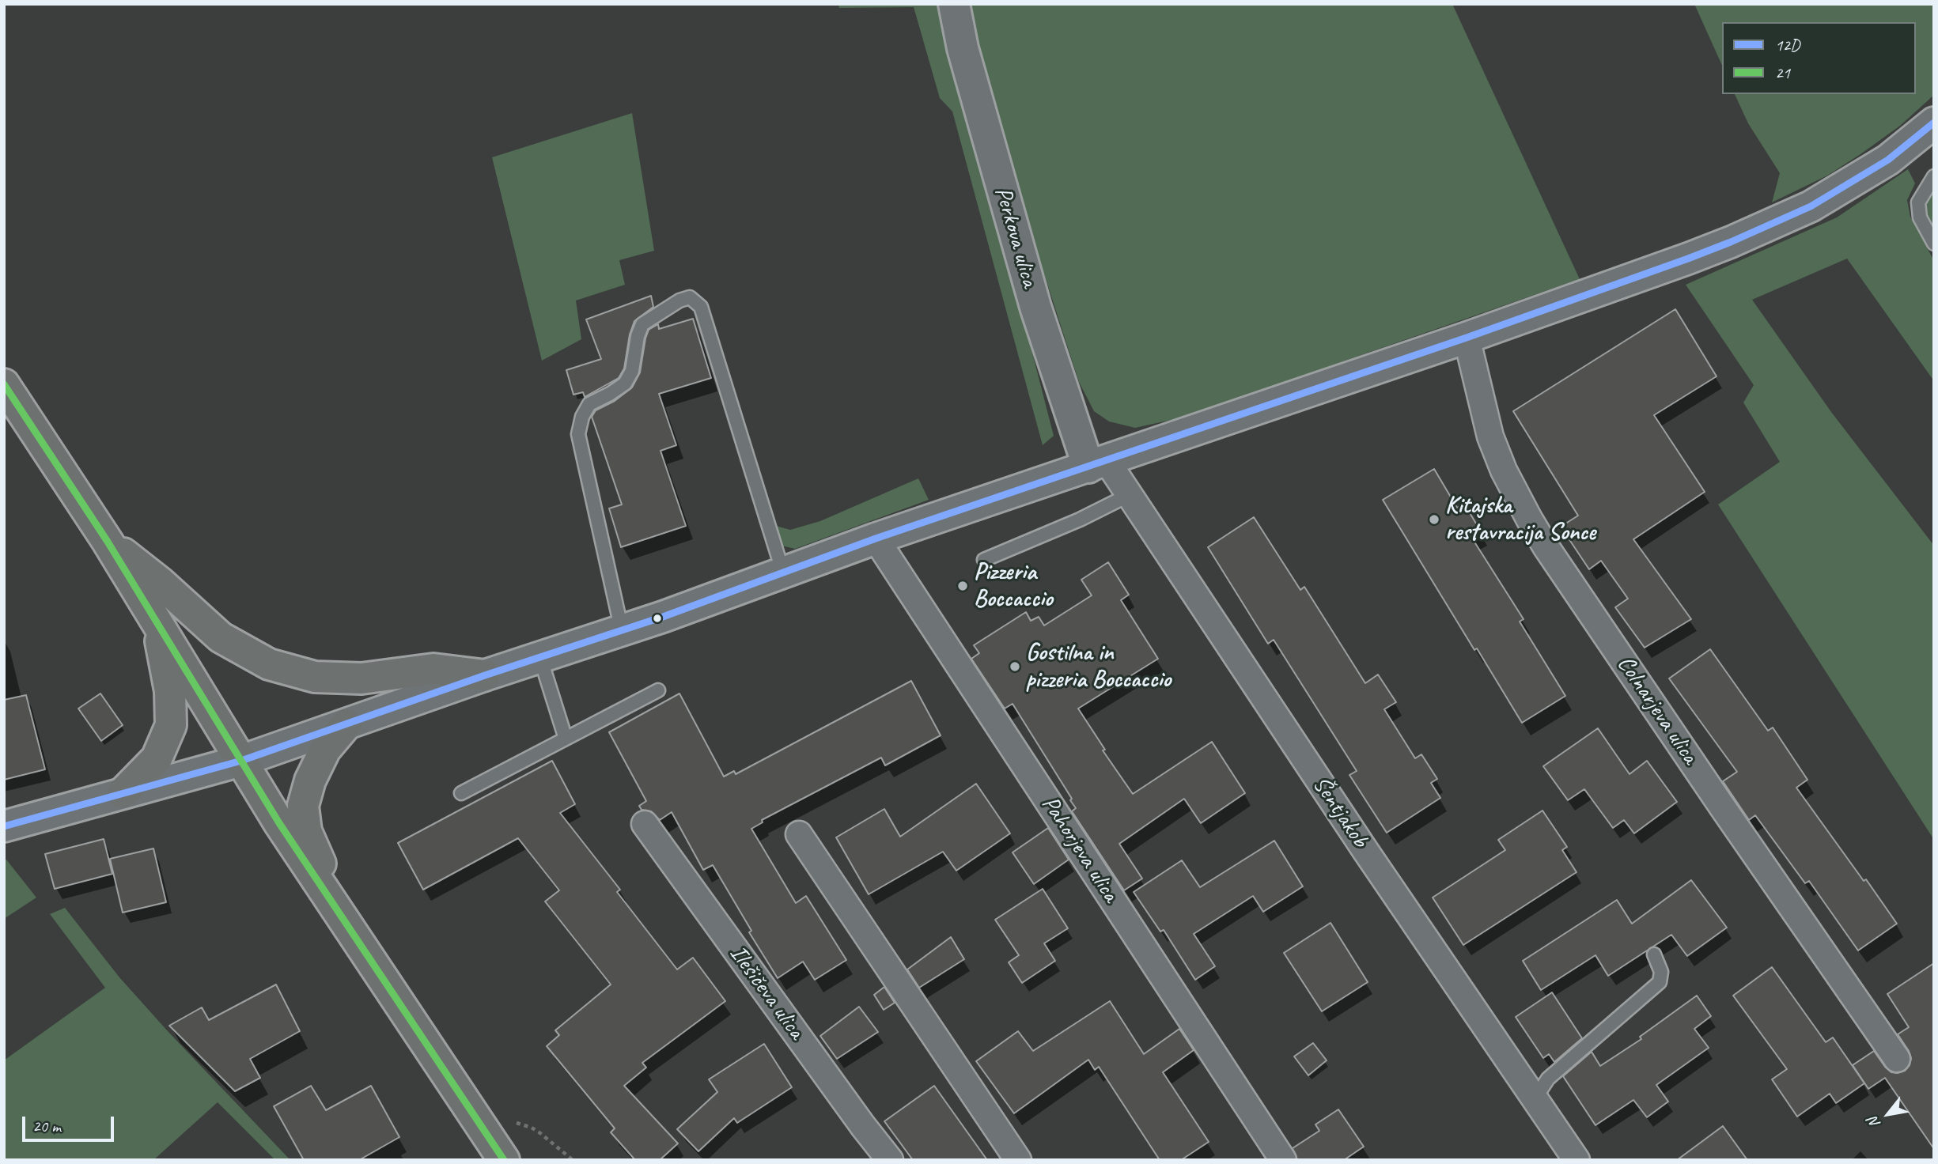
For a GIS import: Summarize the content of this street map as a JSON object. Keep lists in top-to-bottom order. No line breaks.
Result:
{"streets":{"main road":["Perkova ulica"],"street":["Colnarjeva ulica","Šentjakob","Pahorjeva ulica","Ilešičeva ulica"]},"crossings":[["Perkova ulica","Šentjakob"]],"places":["Kitajska restavracija Sonce","Pizzeria Boccaccio","Gostilna in pizzeria Boccaccio"],"lines":["transit line 12D","transit line 21"],"legend":["12D","21"],"scale_bar":"20 m","north":"bottom left"}
